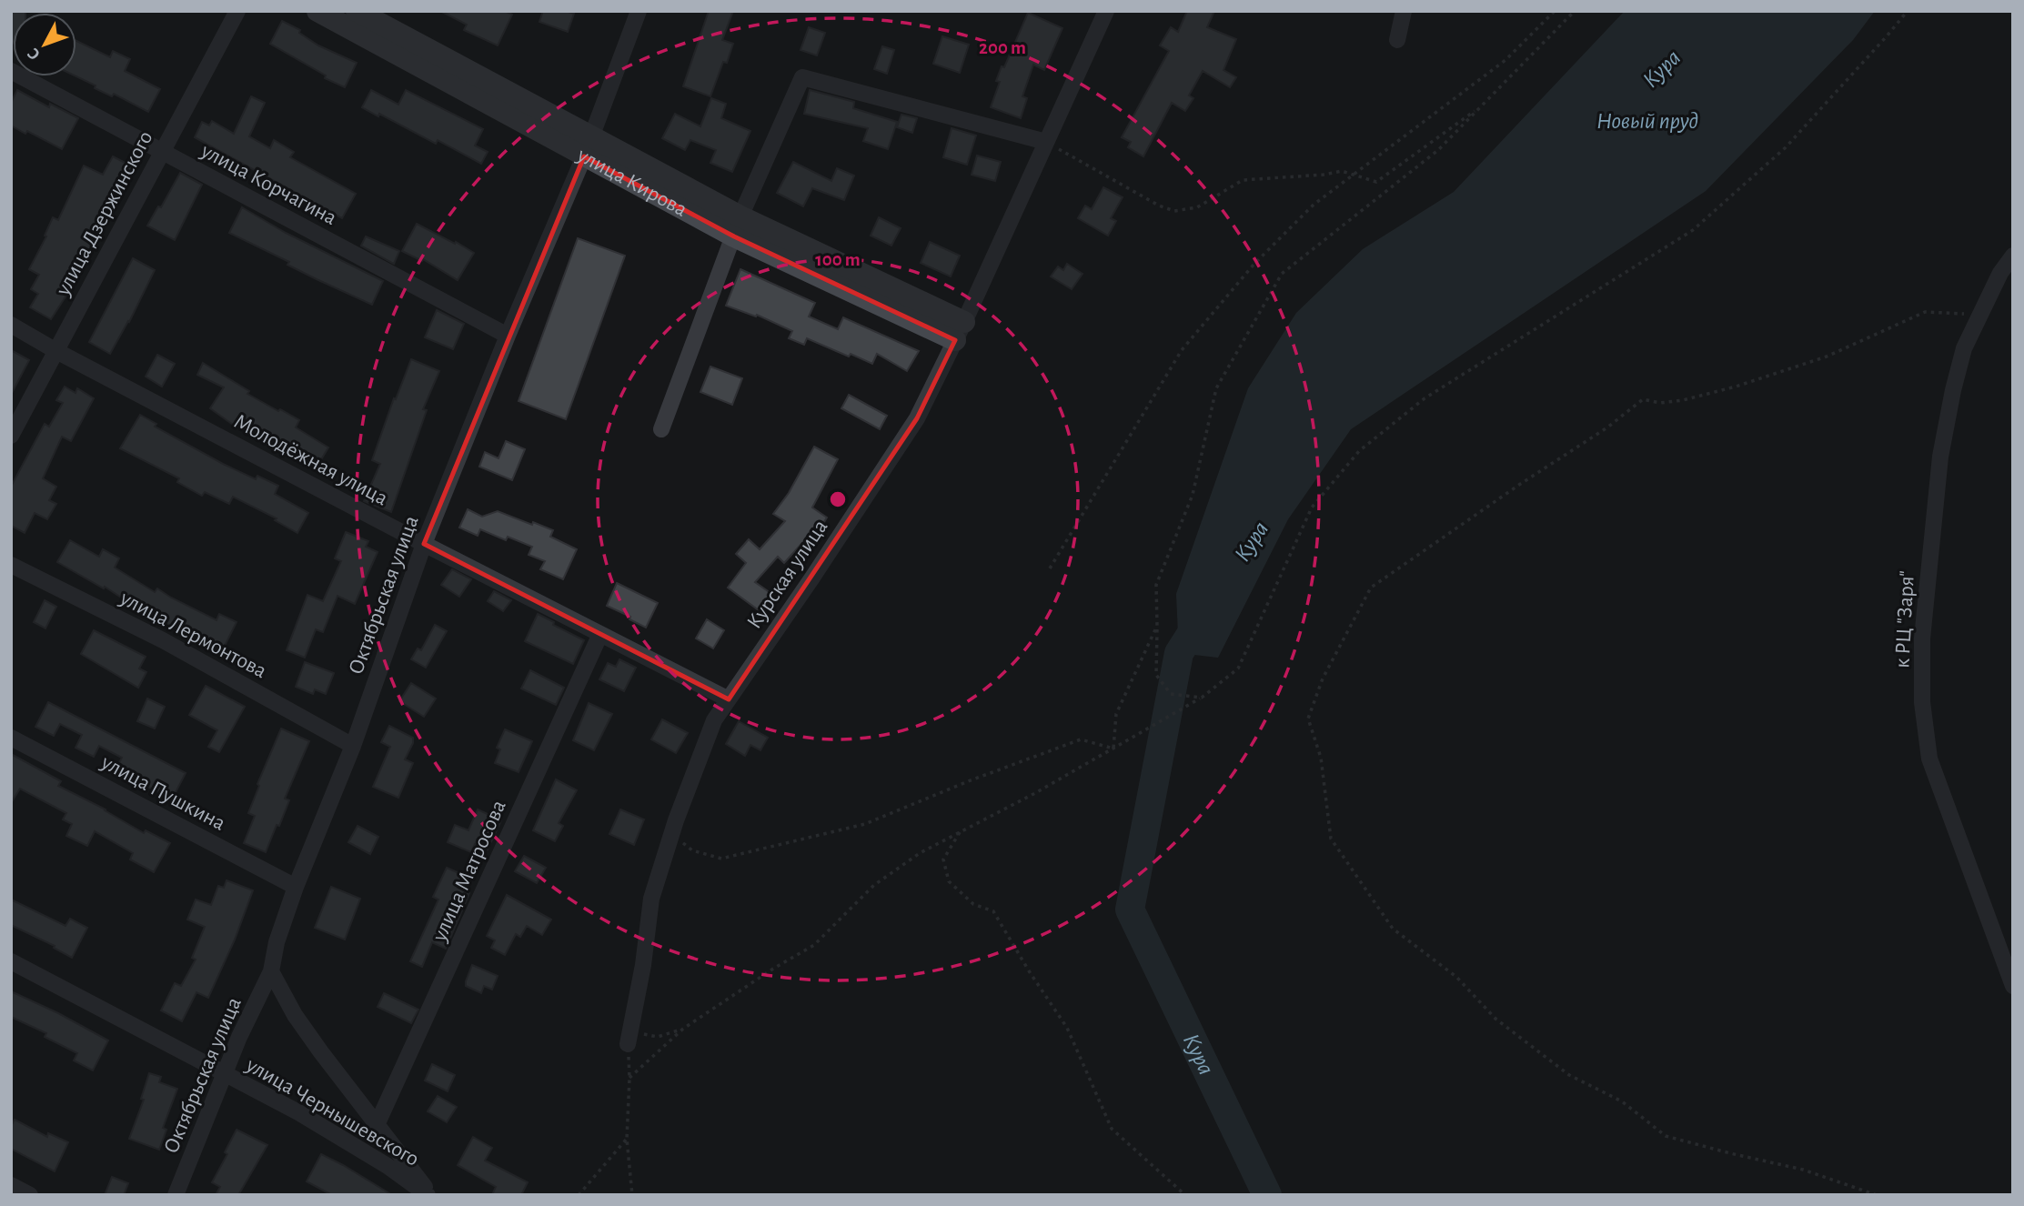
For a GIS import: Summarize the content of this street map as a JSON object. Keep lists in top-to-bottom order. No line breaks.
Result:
{"streets":{"street":["улица Кирова","улица Корчагина","улица Дзержинского","Молодёжная улица","Курская улица","Октябрьская улица","к РЦ \"Заря\"","улица Лермонтова","улица Пушкина","улица Матросова","улица Чернышевского"]},"crossings":[["улица Кирова","Курская улица"],["улица Кирова","Октябрьская улица"],["улица Корчагина","улица Дзержинского"],["улица Корчагина","Октябрьская улица"],["улица Дзержинского","Молодёжная улица"],["Молодёжная улица","Курская улица"],["Молодёжная улица","Октябрьская улица"],["Молодёжная улица","улица Матросова"],["Октябрьская улица","улица Лермонтова"],["Октябрьская улица","улица Пушкина"],["Октябрьская улица","улица Чернышевского"]],"water":["Кура","Новый пруд"],"north":"bottom left","rings":["200 m","100 m"]}
